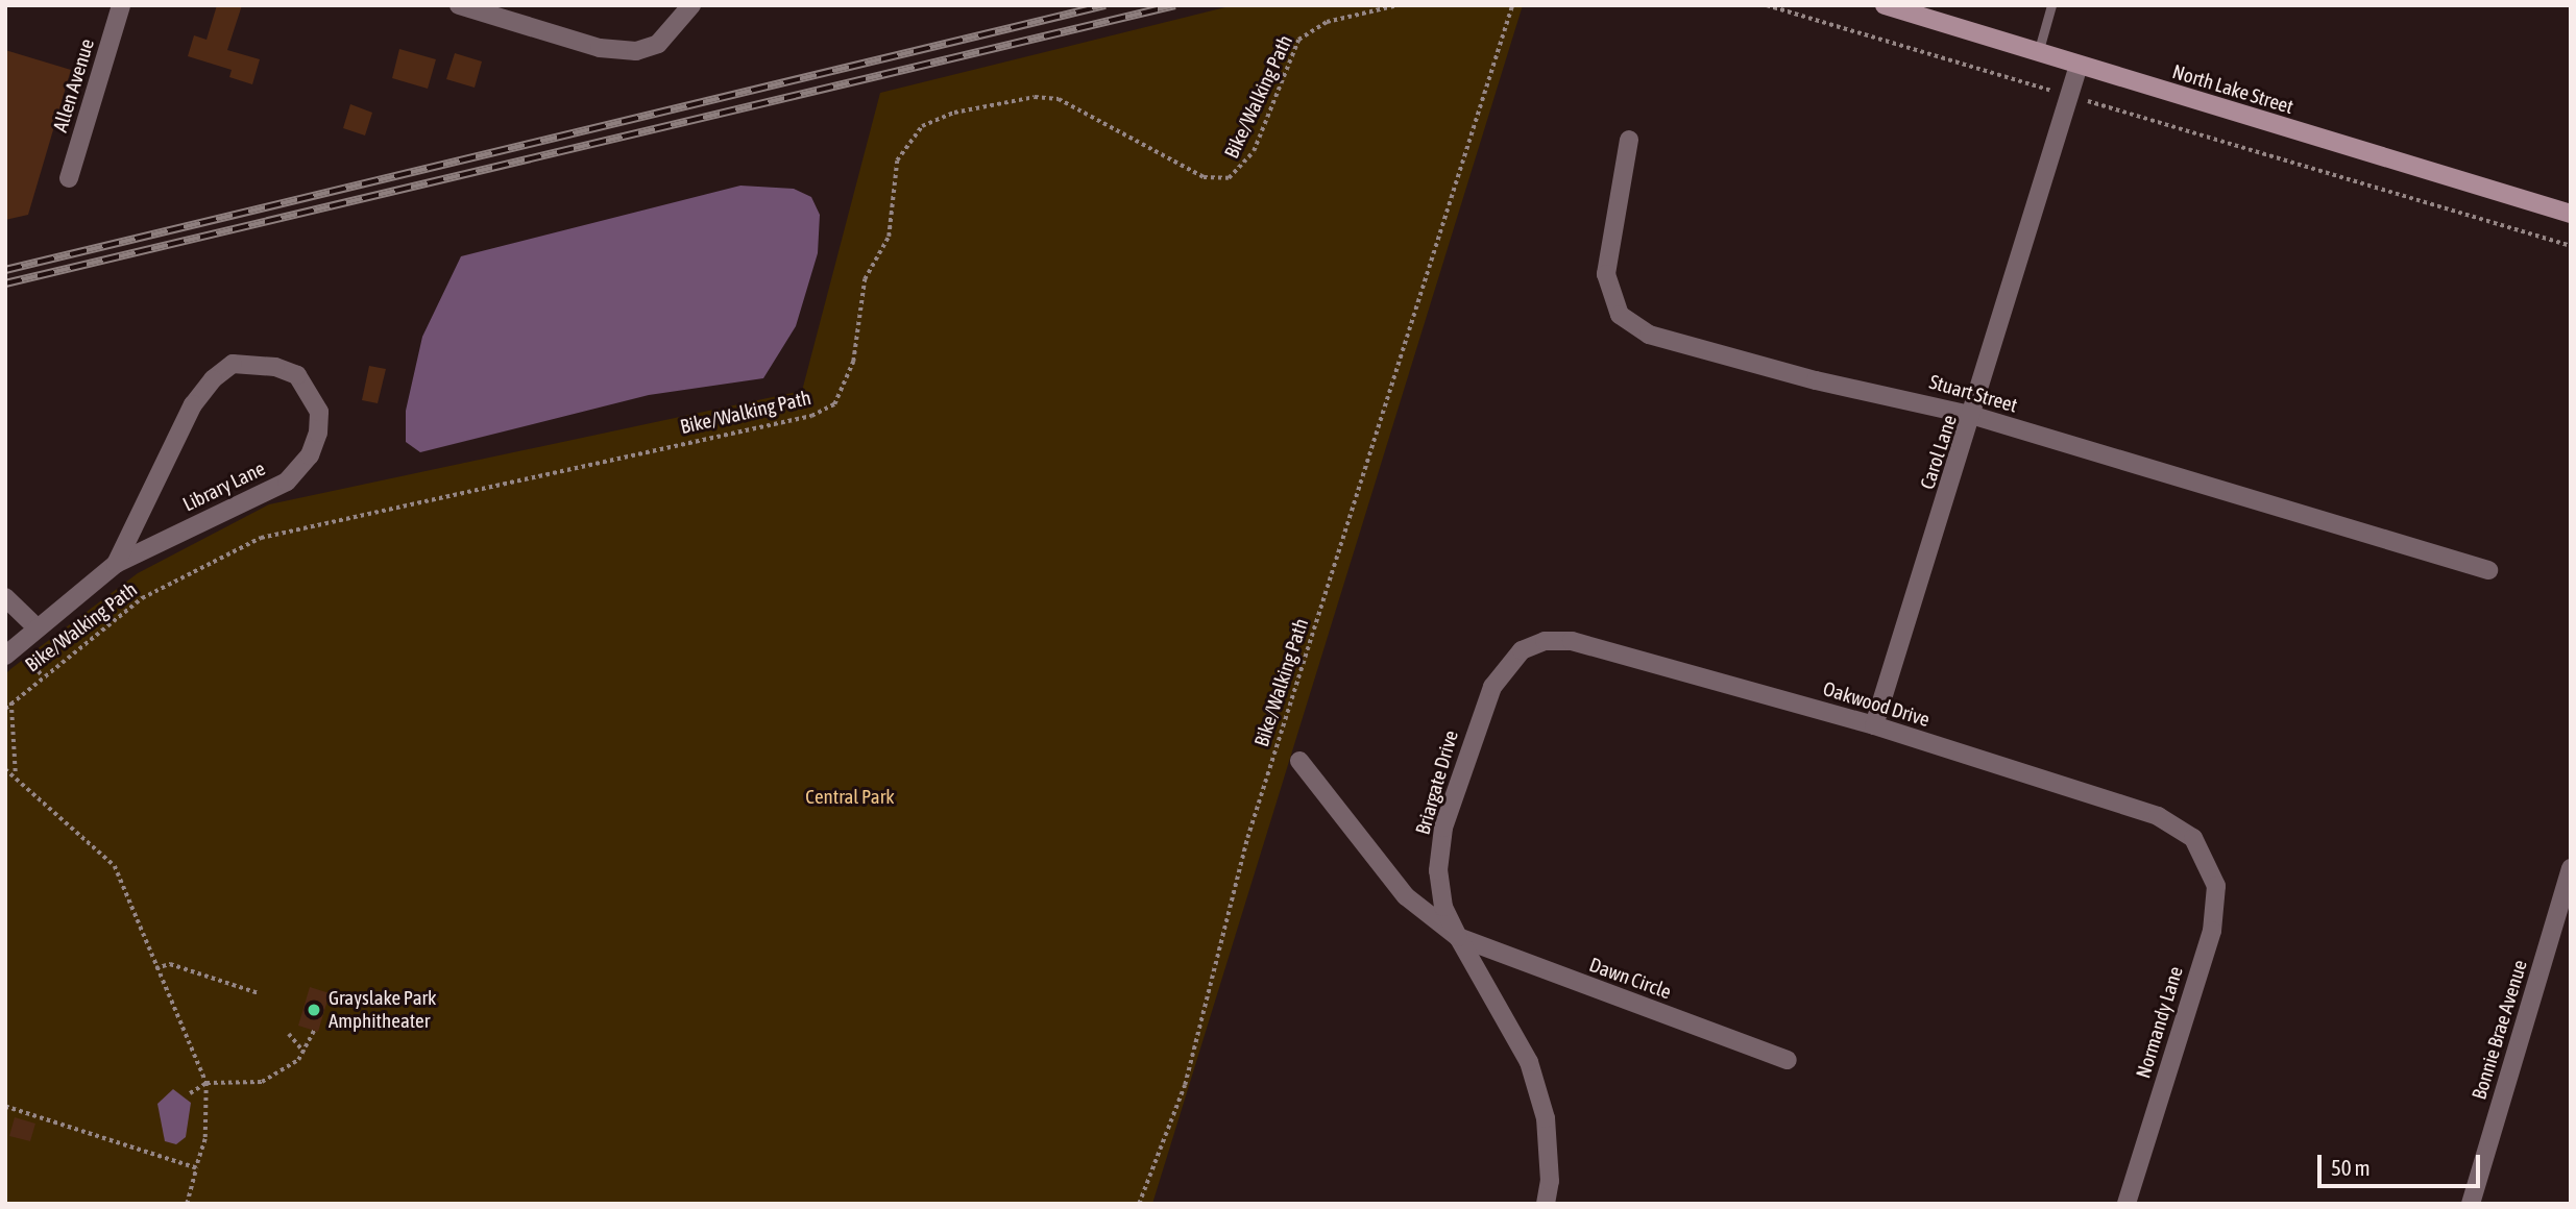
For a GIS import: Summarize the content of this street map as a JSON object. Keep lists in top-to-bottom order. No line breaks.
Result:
{"streets":{"street":["Allen Avenue","North Lake Street","Stuart Street","Carol Lane","Library Lane","Oakwood Drive","Briargate Drive","Dawn Circle","Normandy Lane","Bonnie Brae Avenue"],"path":["Bike/Walking Path"]},"crossings":[["North Lake Street","Carol Lane"],["Stuart Street","Carol Lane"],["Carol Lane","Oakwood Drive"],["Oakwood Drive","Briargate Drive"],["Oakwood Drive","Normandy Lane"],["Briargate Drive","Dawn Circle"]],"parks":["Central Park"],"places":["Grayslake Park Amphitheater"],"scale_bar":"50 m"}
